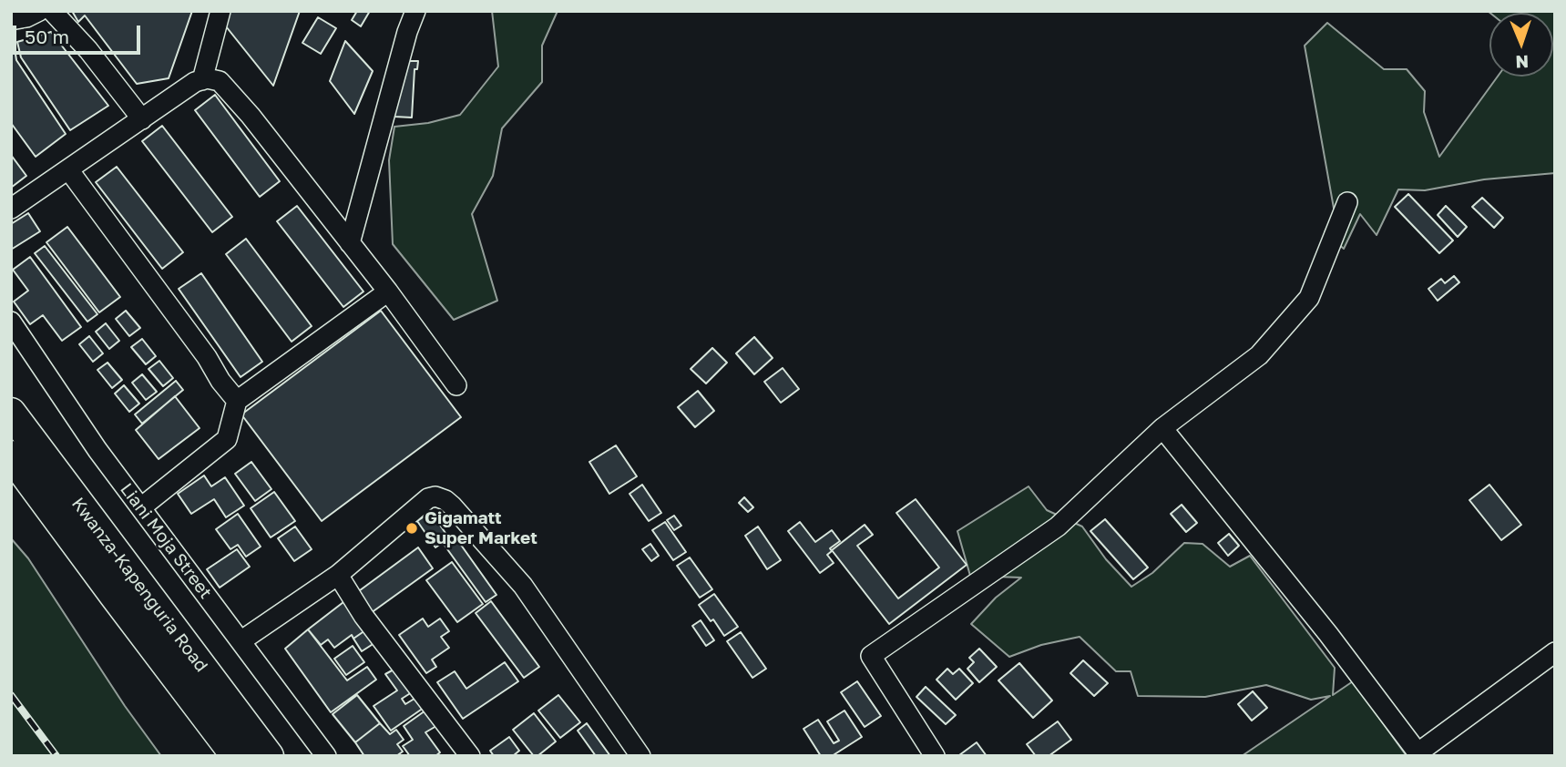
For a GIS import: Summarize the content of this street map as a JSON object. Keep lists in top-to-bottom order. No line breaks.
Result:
{"streets":{"highway":["Kwanza-Kapenguria Road"],"street":["Liani Moja Street"]},"places":["Gigamatt Super Market"],"scale_bar":"50 m","north":"bottom"}
